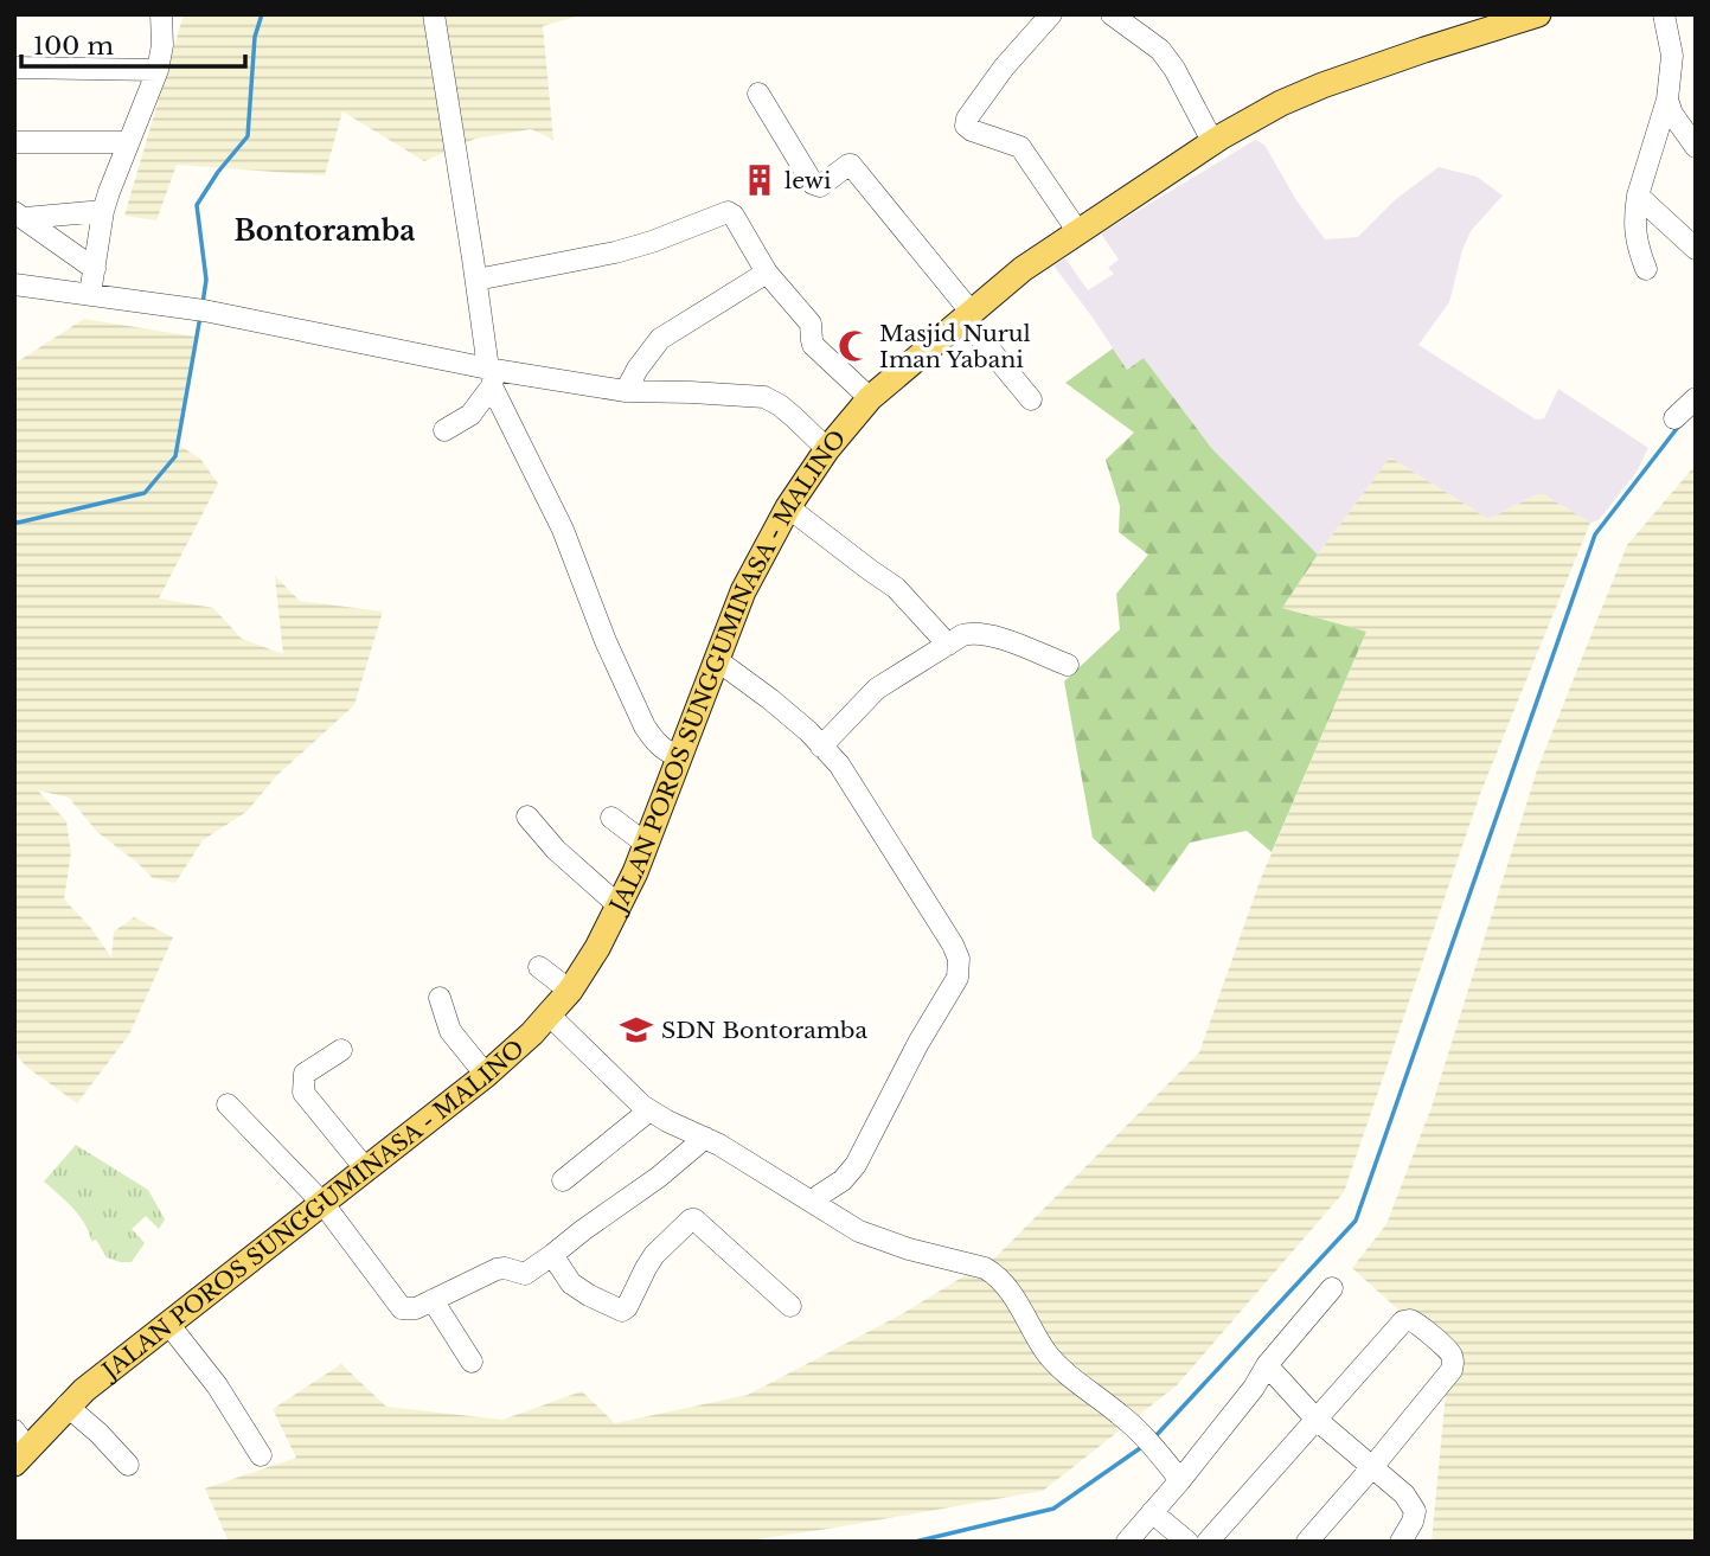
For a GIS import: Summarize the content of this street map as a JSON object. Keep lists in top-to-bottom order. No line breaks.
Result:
{"streets":{"main road":["JALAN POROS SUNGGUMINASA - MALINO"]},"districts":["Bontoramba"],"places":{"building":["lewi"],"mosque":["Masjid Nurul Iman Yabani"],"school or university":["SDN Bontoramba"]},"scale_bar":"100 m"}
